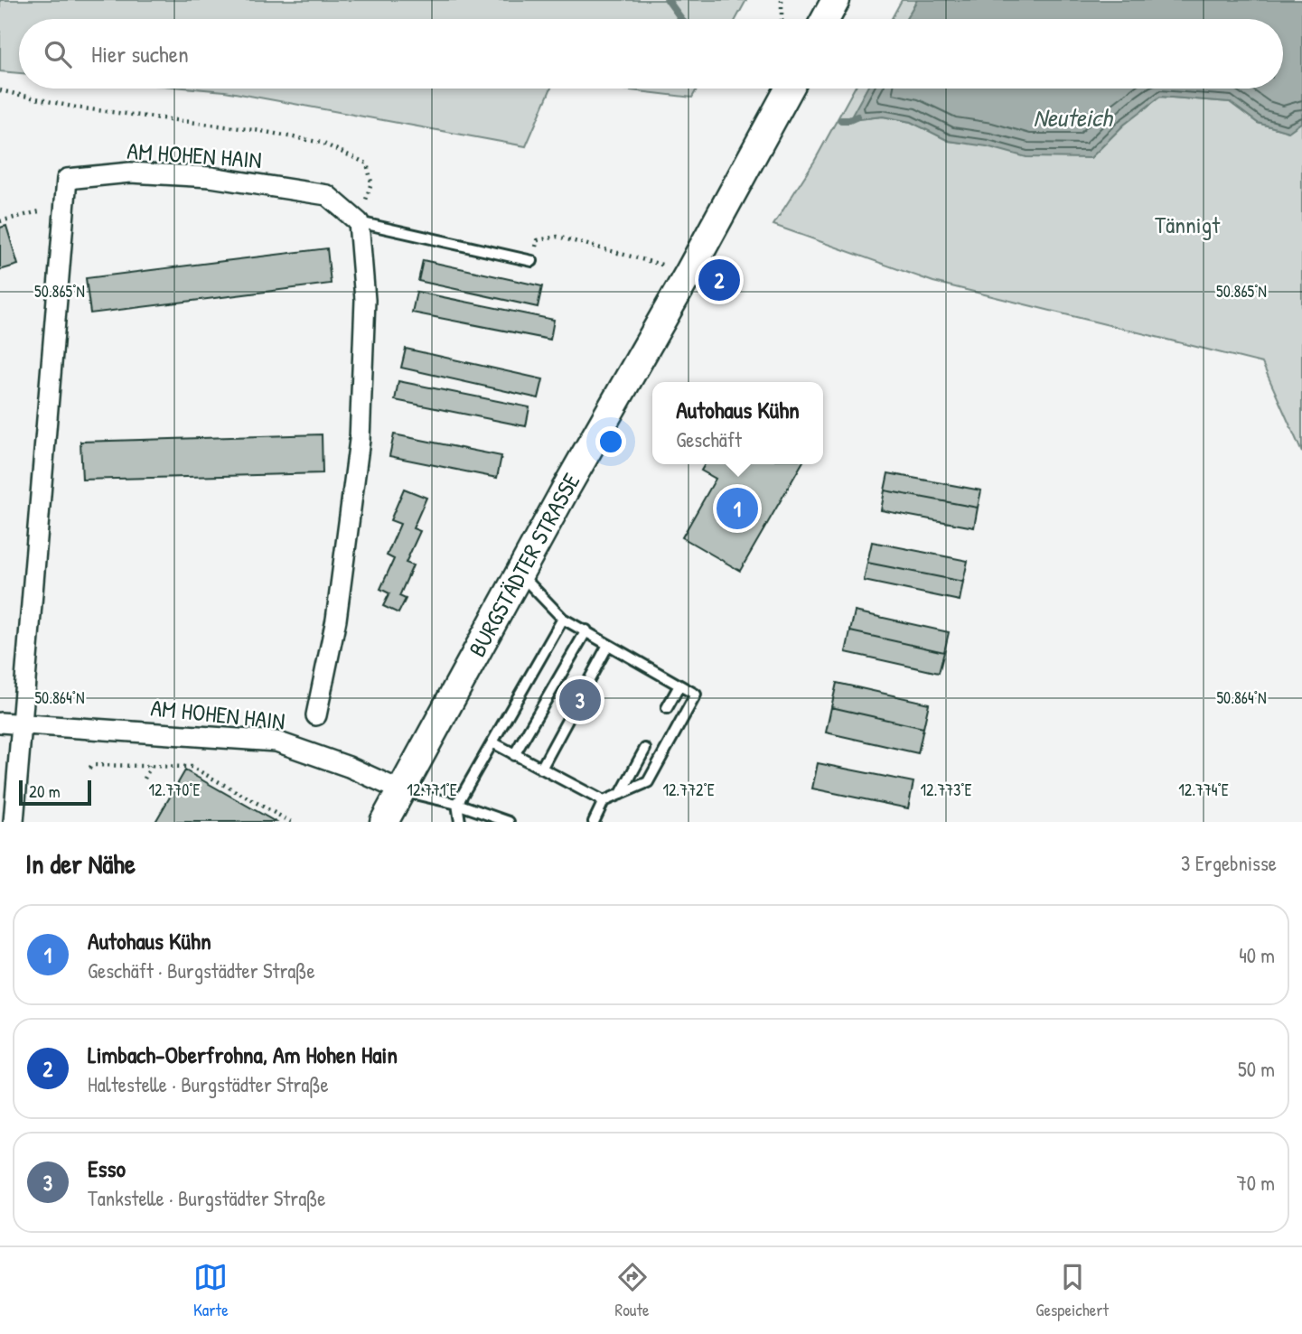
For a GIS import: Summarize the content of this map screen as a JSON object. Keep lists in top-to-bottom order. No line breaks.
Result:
{"streets":{"main road":["BURGSTÄDTER STRASSE"],"street":["AM HOHEN HAIN"]},"crossings":[["AM HOHEN HAIN","BURGSTÄDTER STRASSE"]],"water":["Neuteich"],"parks":["Tännigt"],"scale_bar":"20 m","page":{"search":"Hier suchen","pins":["2","1","3"],"popup":["Autohaus Kühn","Geschäft"],"scale":"20 m","heading":["In der Nähe","3 Ergebnisse"],"list":[{"mark":"1","name":"Autohaus Kühn","note":"Geschäft · Burgstädter Straße","value":"40 m"},{"mark":"2","name":"Limbach-Oberfrohna, Am Hohen Hain","note":"Haltestelle · Burgstädter Straße","value":"50 m"},{"mark":"3","name":"Esso","note":"Tankstelle · Burgstädter Straße","value":"70 m"}],"nav":["Karte","Route","Gespeichert"]},"coordinates":["50.865°N","50.864°N","12.770°E","12.771°E","12.772°E","12.773°E","12.774°E"]}
